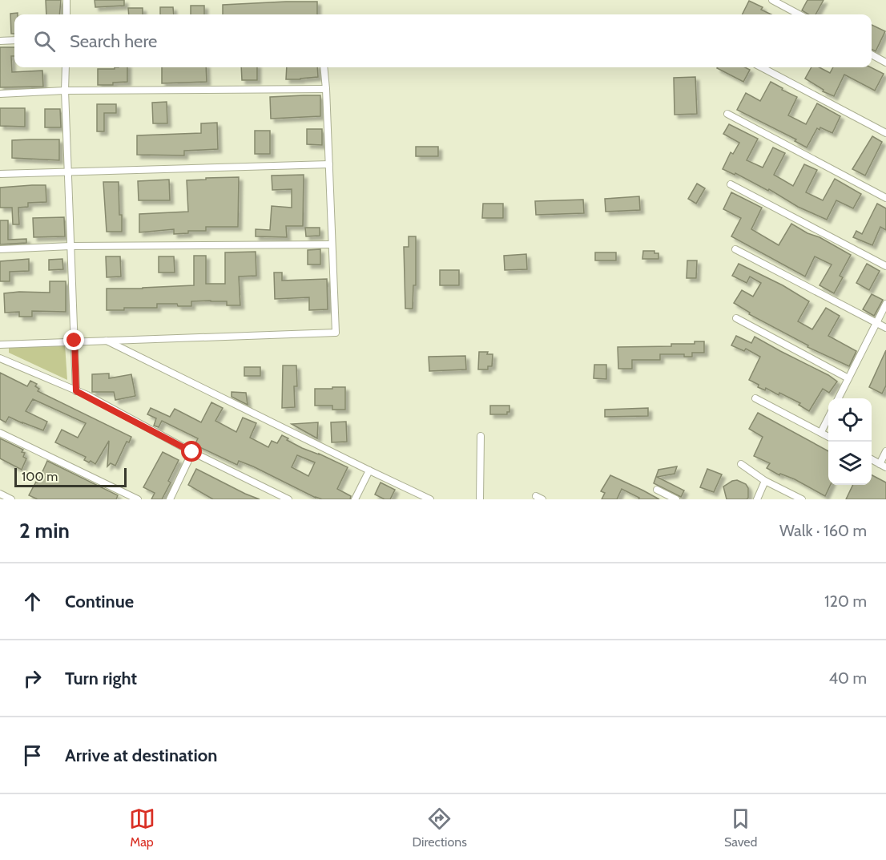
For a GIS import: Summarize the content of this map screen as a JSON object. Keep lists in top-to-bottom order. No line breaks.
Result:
{"scale_bar":"100 m","page":{"search":"Search here","scale":"100 m","heading":["2 min","Walk · 160 m"],"list":[["Continue","120 m"],["Turn right","40 m"],"Arrive at destination"],"nav":["Map","Directions","Saved"]}}
